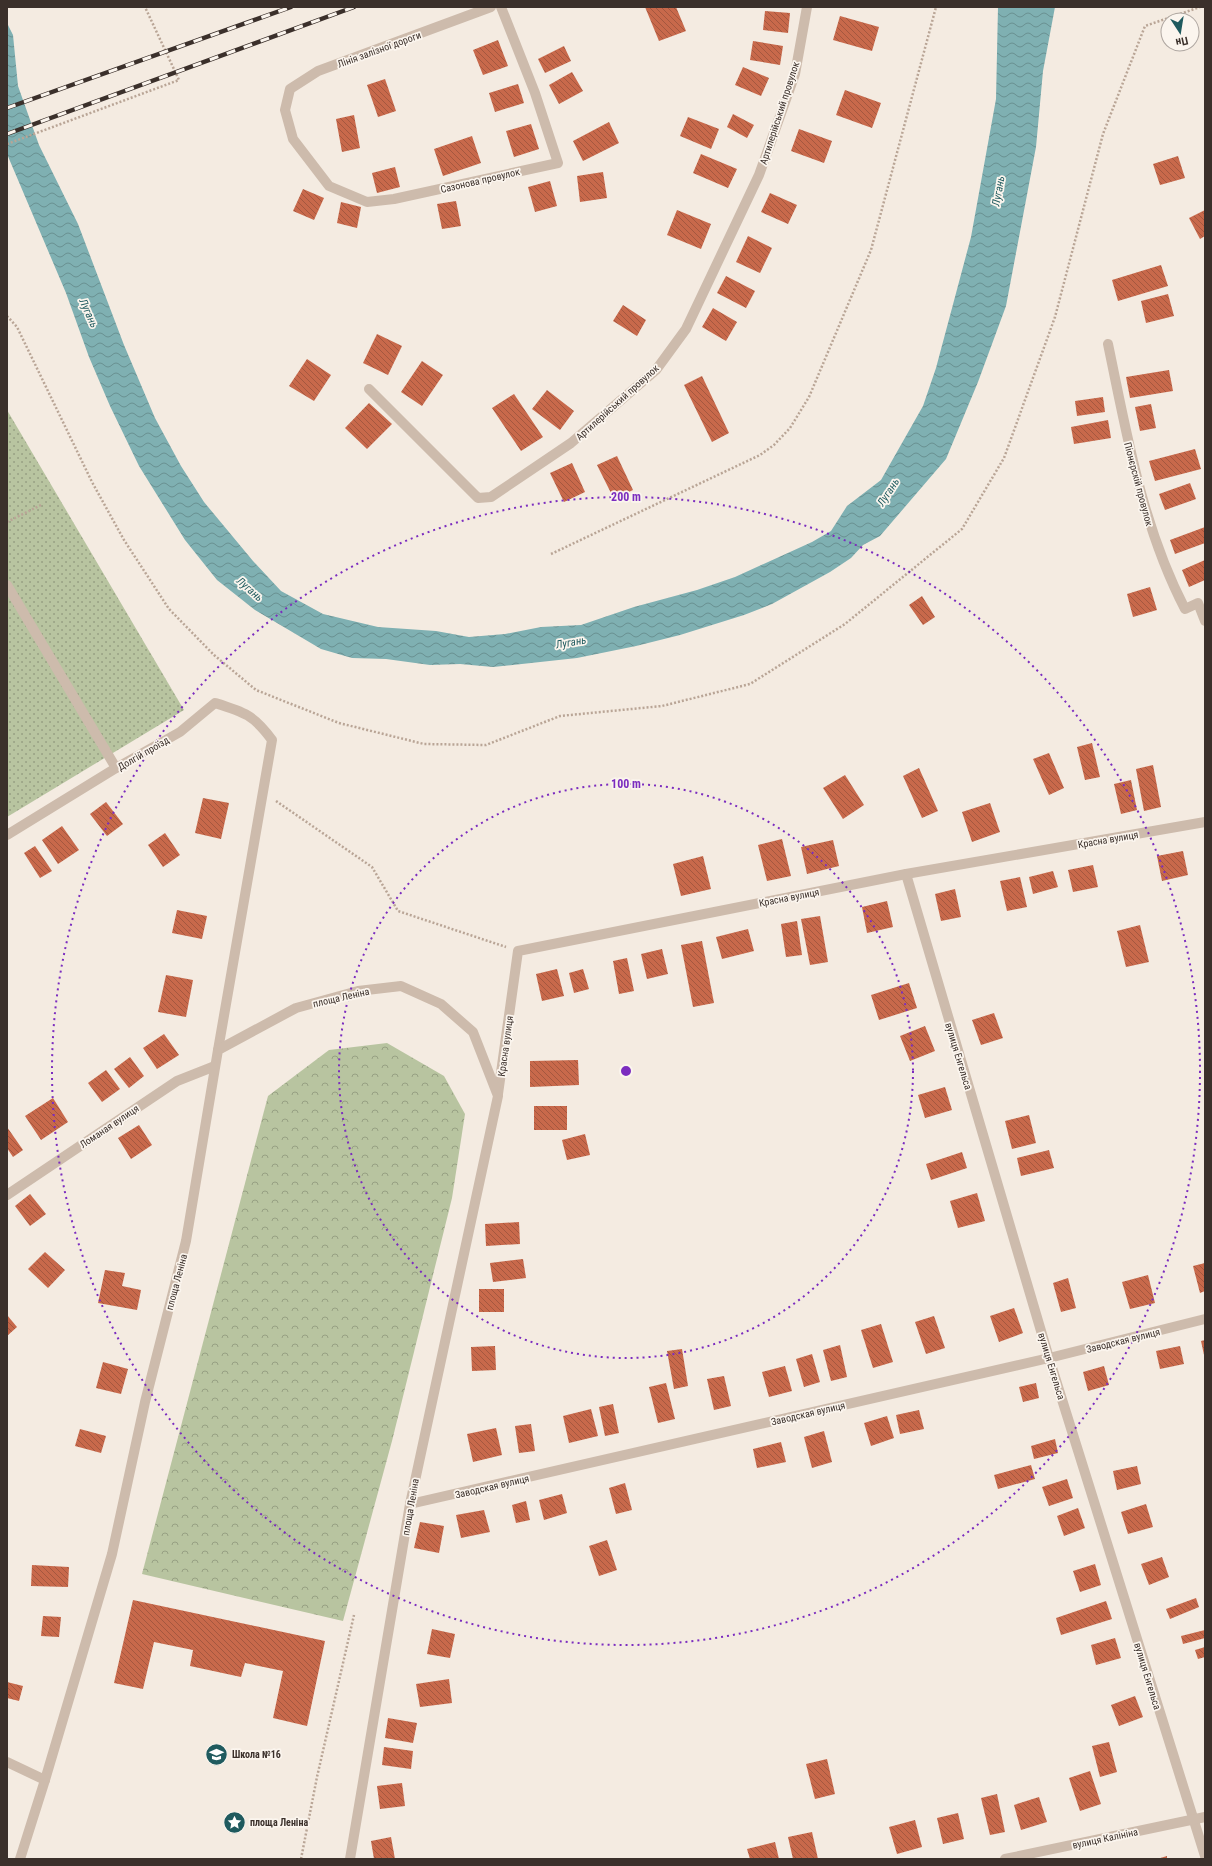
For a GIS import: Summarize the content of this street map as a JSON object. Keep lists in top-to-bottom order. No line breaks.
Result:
{"streets":{"street":["Лінія залізної дороги","Артилерійський провулок","Сазонова провулок","Піонєрскій провулок","Долгій проїзд","Красна вулиця","площа Леніна","вулиця Енгельса","Ломаная вулиця","Заводская вулиця","вулиця Калініна"]},"crossings":[["Лінія залізної дороги","Сазонова провулок"],["Красна вулиця","площа Леніна"],["Красна вулиця","вулиця Енгельса"],["площа Леніна","Ломаная вулиця"],["площа Леніна","Заводская вулиця"],["вулиця Енгельса","Заводская вулиця"],["вулиця Енгельса","вулиця Калініна"]],"water":["Лугань"],"places":{"school or university":["Школа №16"],"place":["площа Леніна"]},"north":"bottom","rings":["200 m","100 m"]}
